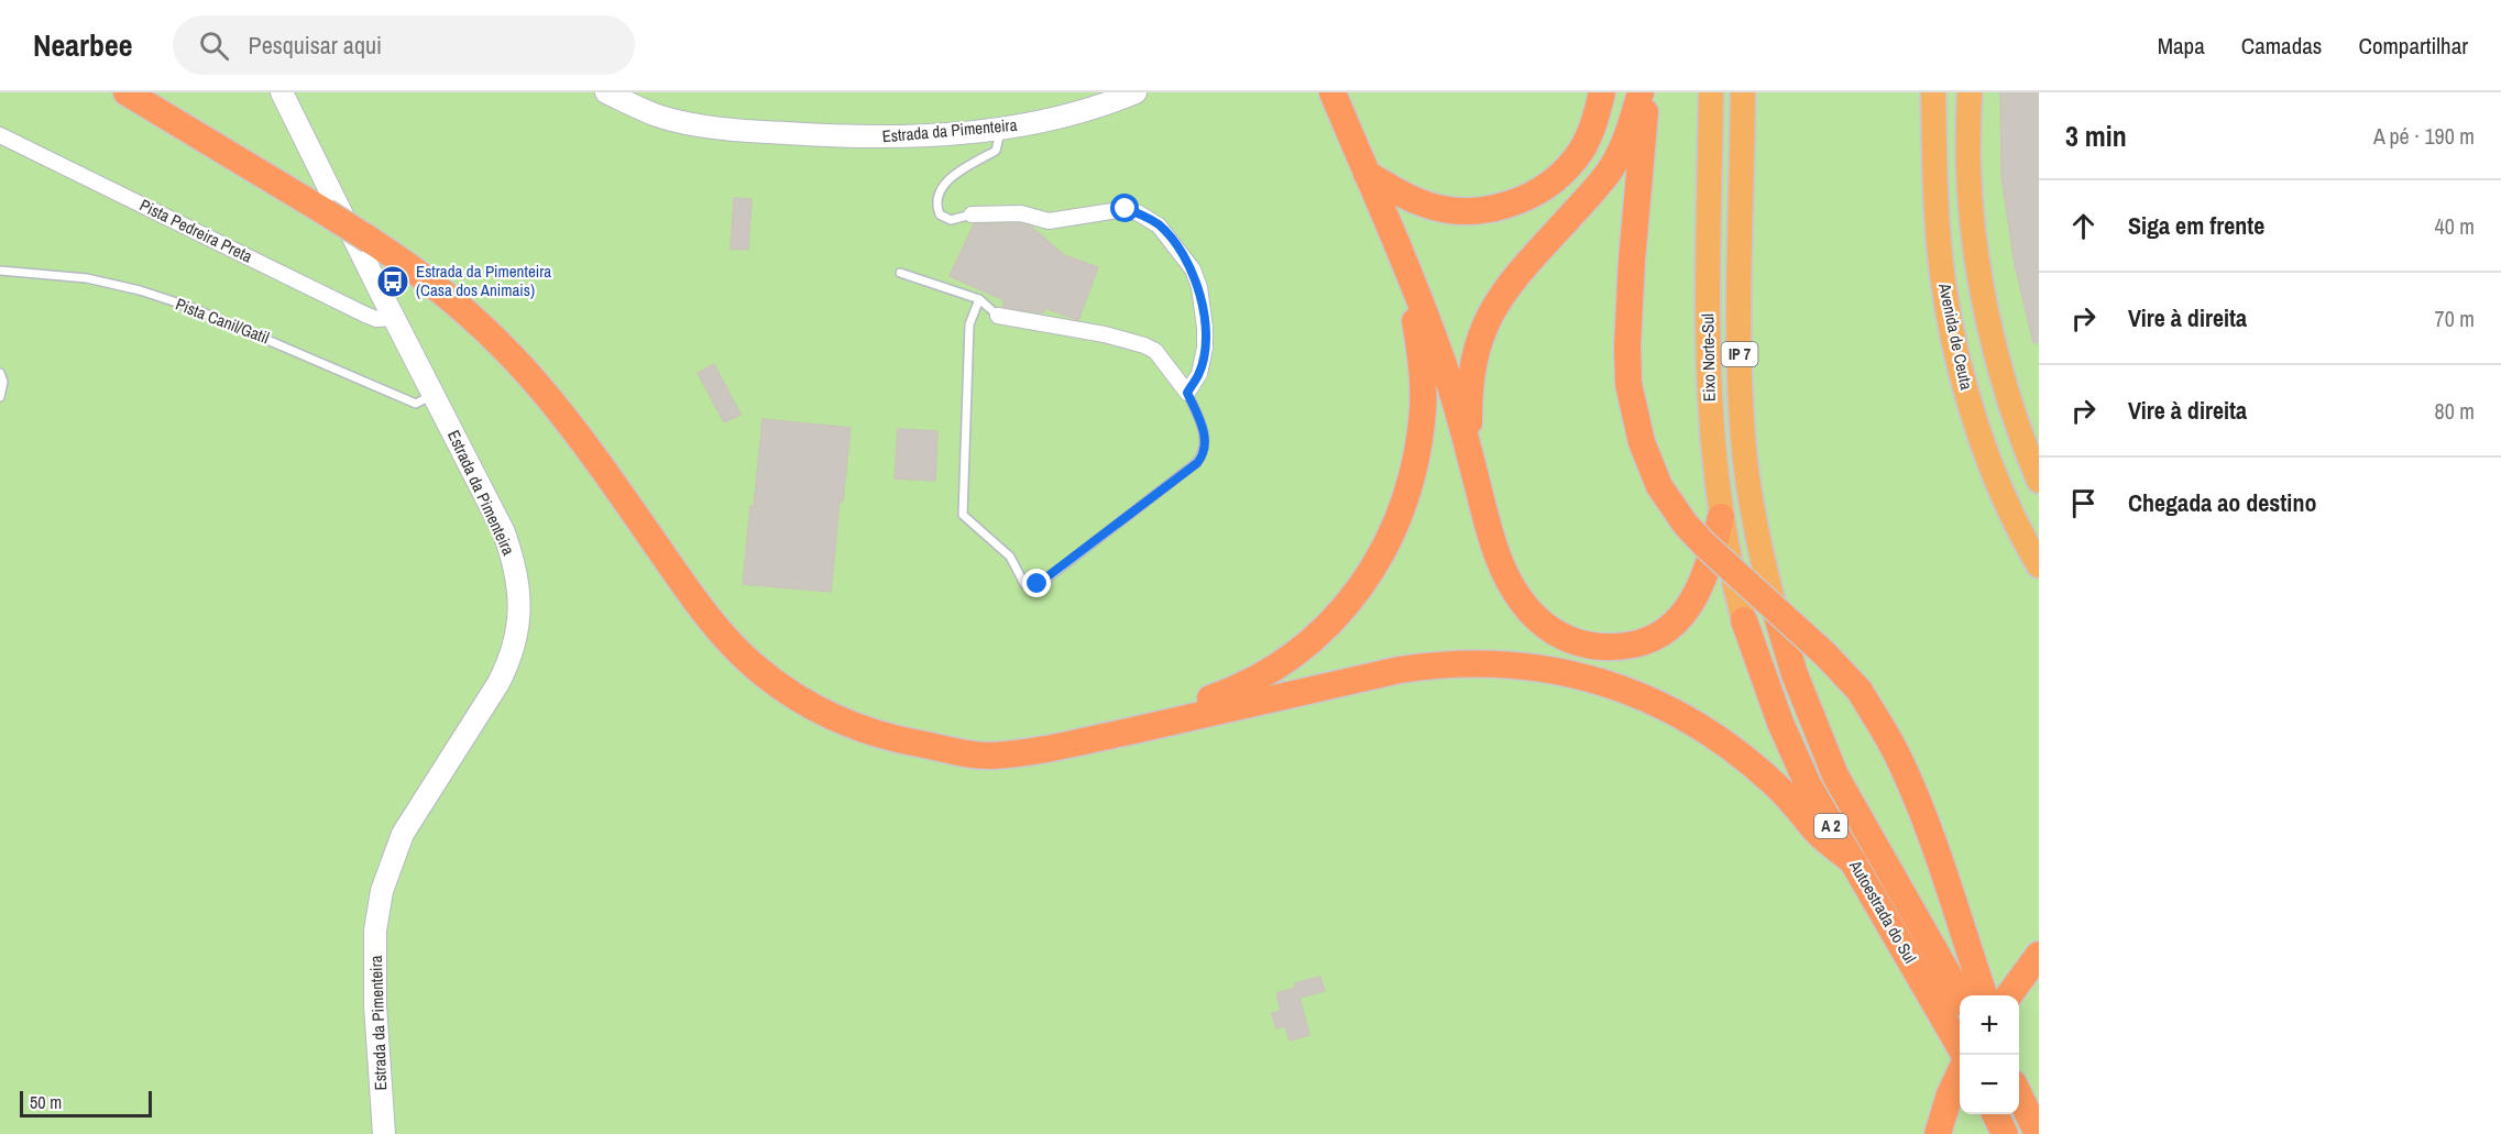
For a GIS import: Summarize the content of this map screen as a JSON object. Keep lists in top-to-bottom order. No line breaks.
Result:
{"streets":{"highway":["Avenida de Ceuta","IP 7","Eixo Norte-Sul","A 2","Autoestrada do Sul"],"main road":["Estrada da Pimenteira"],"street":["Pista Pedreira Preta"],"lane":["Pista Canil/Gatil"]},"crossings":[["Estrada da Pimenteira","Pista Pedreira Preta"],["Estrada da Pimenteira","Pista Canil/Gatil"],["Eixo Norte-Sul","Autoestrada do Sul"]],"places":{"bus stop":["Estrada da Pimenteira (Casa dos Animais)"]},"scale_bar":"50 m","page":{"header":"Nearbee","search":"Pesquisar aqui","nav":["Mapa","Camadas","Compartilhar"],"heading":["3 min","A pé · 190 m"],"list":[["Siga em frente","40 m"],["Vire à direita","70 m"],["Vire à direita","80 m"],"Chegada ao destino"],"map_buttons":["+","−"],"scale":"50 m"}}
